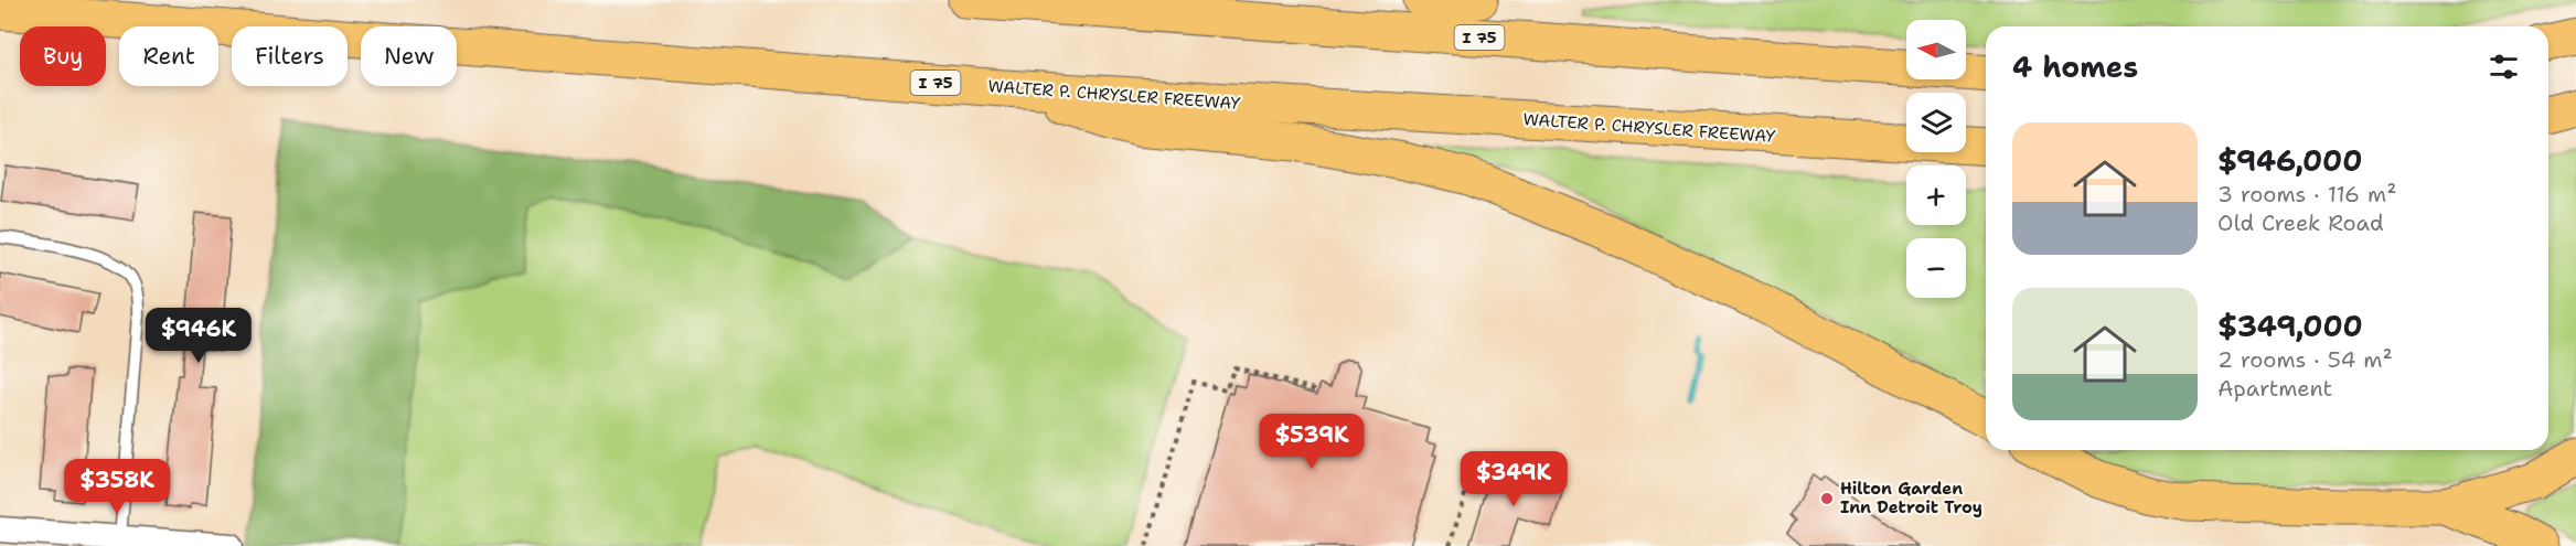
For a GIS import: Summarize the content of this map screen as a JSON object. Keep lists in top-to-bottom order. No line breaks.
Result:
{"streets":{"highway":["I 75","WALTER P. CHRYSLER FREEWAY"]},"places":["Hilton Garden Inn Detroit Troy"],"north":"left","page":{"map_buttons":["+","−"],"chip":["Buy","Rent","Filters","New"],"heading":"4 homes","list":[{"name":"$946,000","note":"3 rooms · 116 m² · Old Creek Road"},{"name":"$349,000","note":"2 rooms · 54 m² · Apartment"}],"price":["$946K","$539K","$349K","$358K"]}}
